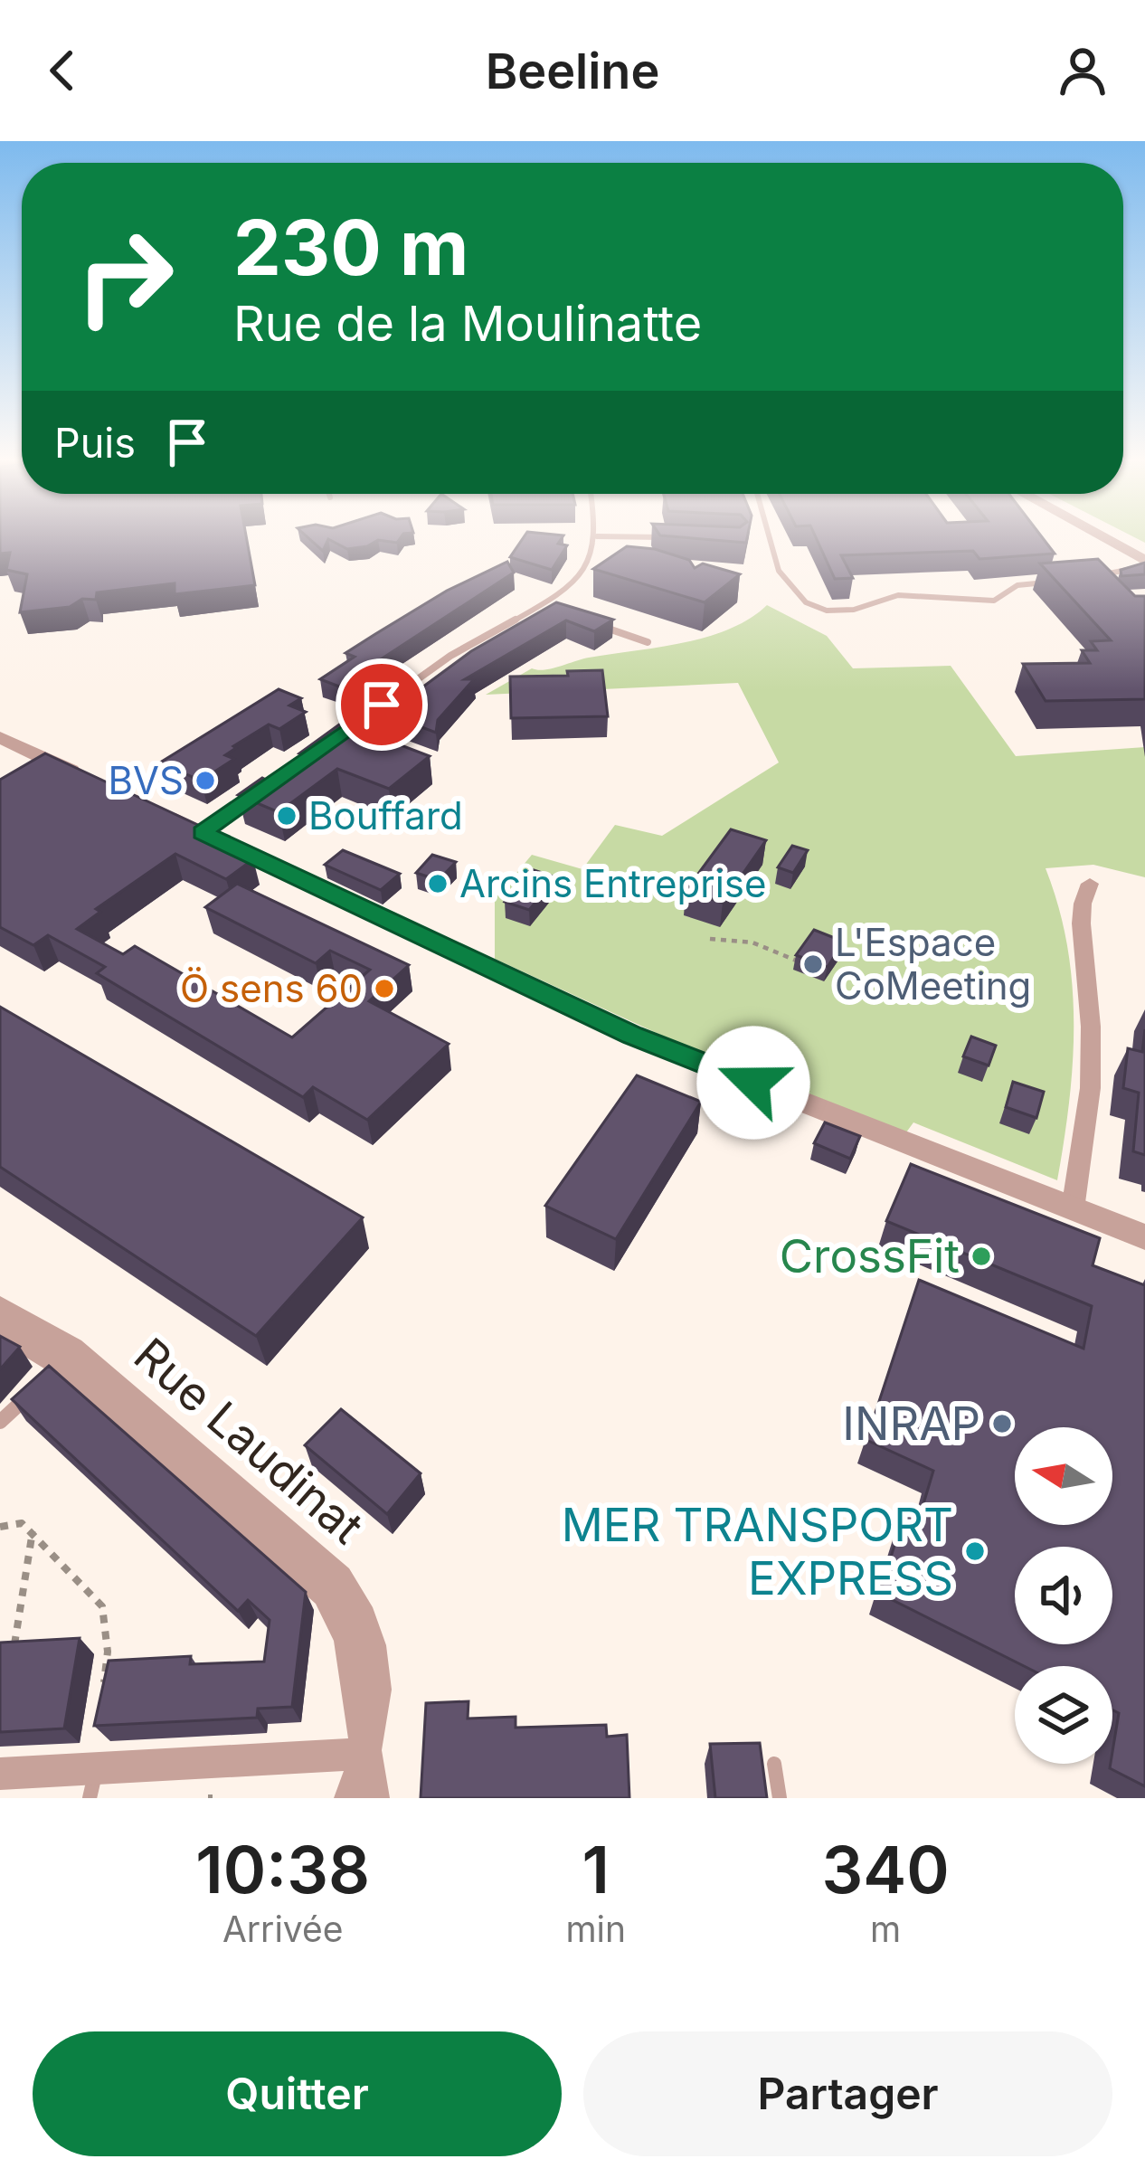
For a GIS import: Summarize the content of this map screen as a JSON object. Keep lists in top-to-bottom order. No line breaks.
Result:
{"streets":{"street":["Rue Laudinat"]},"places":["BVS","Bouffard","Arcins Entreprise","L'Espace CoMeeting","Ö sens 60","CrossFit","INRAP","MER TRANSPORT EXPRESS"],"north":"left","page":{"header":"Beeline","turn":["230 m","Rue de la Moulinatte"],"then":"Puis","eta":["10:38","Arrivée","1","min","340","m"],"buttons":["Quitter","Partager"]}}
